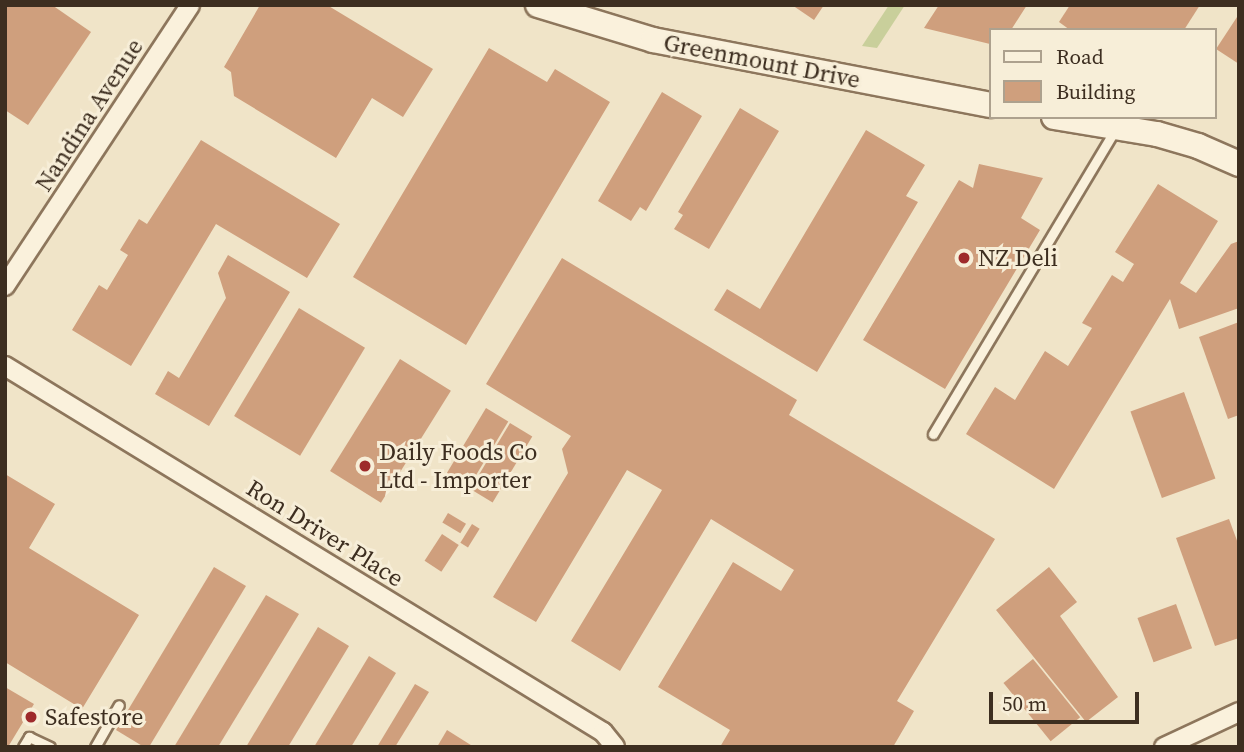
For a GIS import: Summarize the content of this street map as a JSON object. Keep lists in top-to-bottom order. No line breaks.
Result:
{"streets":{"street":["Greenmount Drive","Nandina Avenue","Ron Driver Place"]},"places":["NZ Deli","Daily Foods Co Ltd - Importer","Safestore"],"legend":["Road","Building"],"scale_bar":"50 m"}
